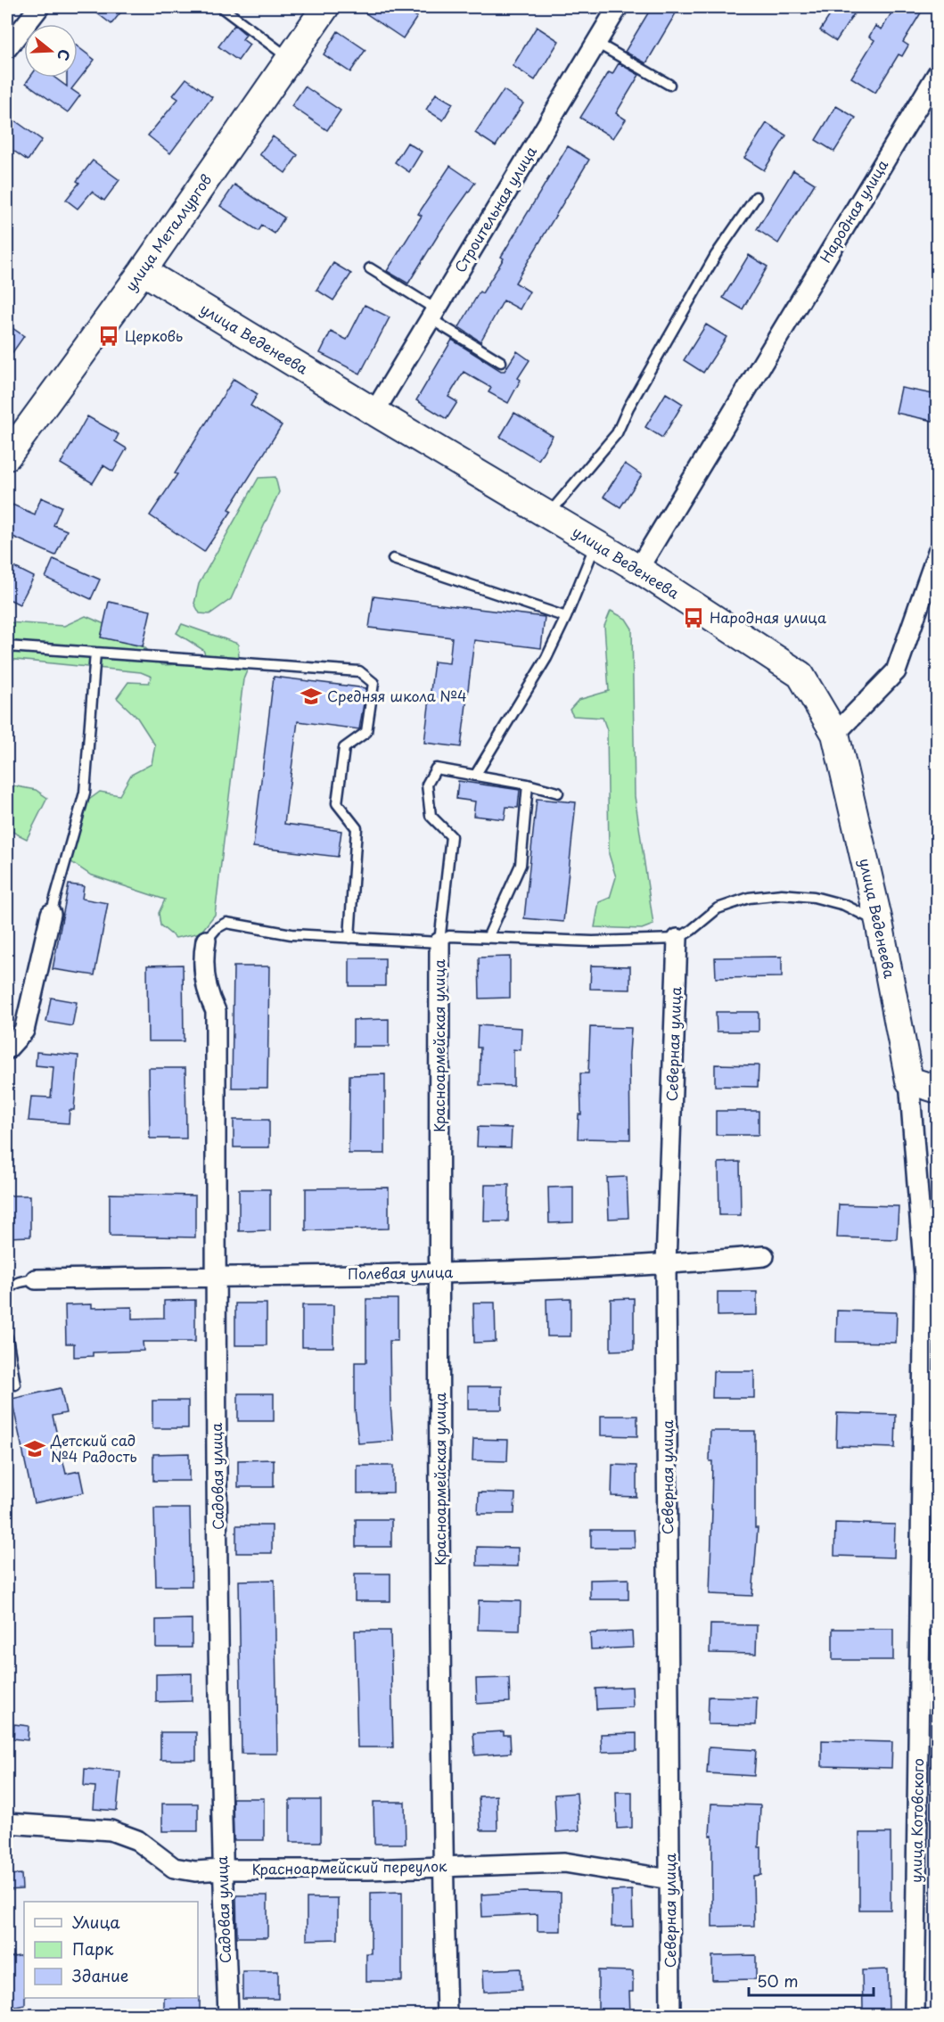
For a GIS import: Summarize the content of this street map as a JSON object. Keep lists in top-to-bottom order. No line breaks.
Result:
{"streets":{"main road":["улица Металлургов","улица Веденеева"],"street":["Строительная улица","Народная улица","Северная улица","Красноармейская улица","Полевая улица","Садовая улица","улица Котовского","Красноармейский переулок"]},"crossings":[["Строительная улица","улица Веденеева"],["Народная улица","улица Веденеева"],["улица Металлургов","улица Веденеева"],["улица Веденеева","улица Котовского"],["Северная улица","Полевая улица"],["Северная улица","Красноармейский переулок"],["Красноармейская улица","Полевая улица"],["Красноармейская улица","Красноармейский переулок"],["Полевая улица","Садовая улица"],["Садовая улица","Красноармейский переулок"]],"places":{"bus stop":["Церковь","Народная улица"],"school or university":["Средняя школа №4","Детский сад №4 Радость"]},"legend":["Улица","Парк","Здание"],"scale_bar":"50 m","north":"right"}
